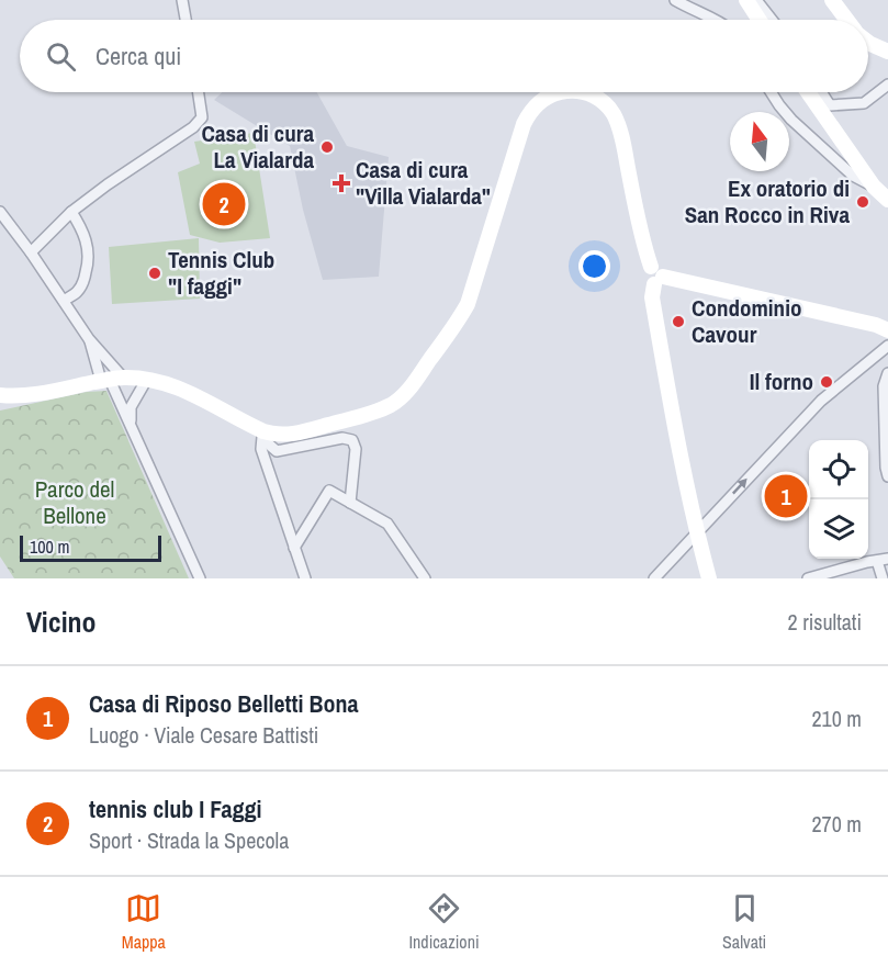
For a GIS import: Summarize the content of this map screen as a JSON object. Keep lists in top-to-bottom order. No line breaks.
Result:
{"parks":["Parco del Bellone"],"places":{"other":["Casa di cura La Vialarda","Ex oratorio di San Rocco in Riva","Tennis Club \"I faggi\"","Condominio Cavour","Il forno"],"health":["Casa di cura \"Villa Vialarda\""]},"scale_bar":"100 m","north":"top","page":{"search":"Cerca qui","pins":["2","1"],"scale":"100 m","heading":["Vicino","2 risultati"],"list":[{"mark":"1","name":"Casa di Riposo Belletti Bona","note":"Luogo · Viale Cesare Battisti","value":"210 m"},{"mark":"2","name":"tennis club I Faggi","note":"Sport · Strada la Specola","value":"270 m"}],"nav":["Mappa","Indicazioni","Salvati"]}}
